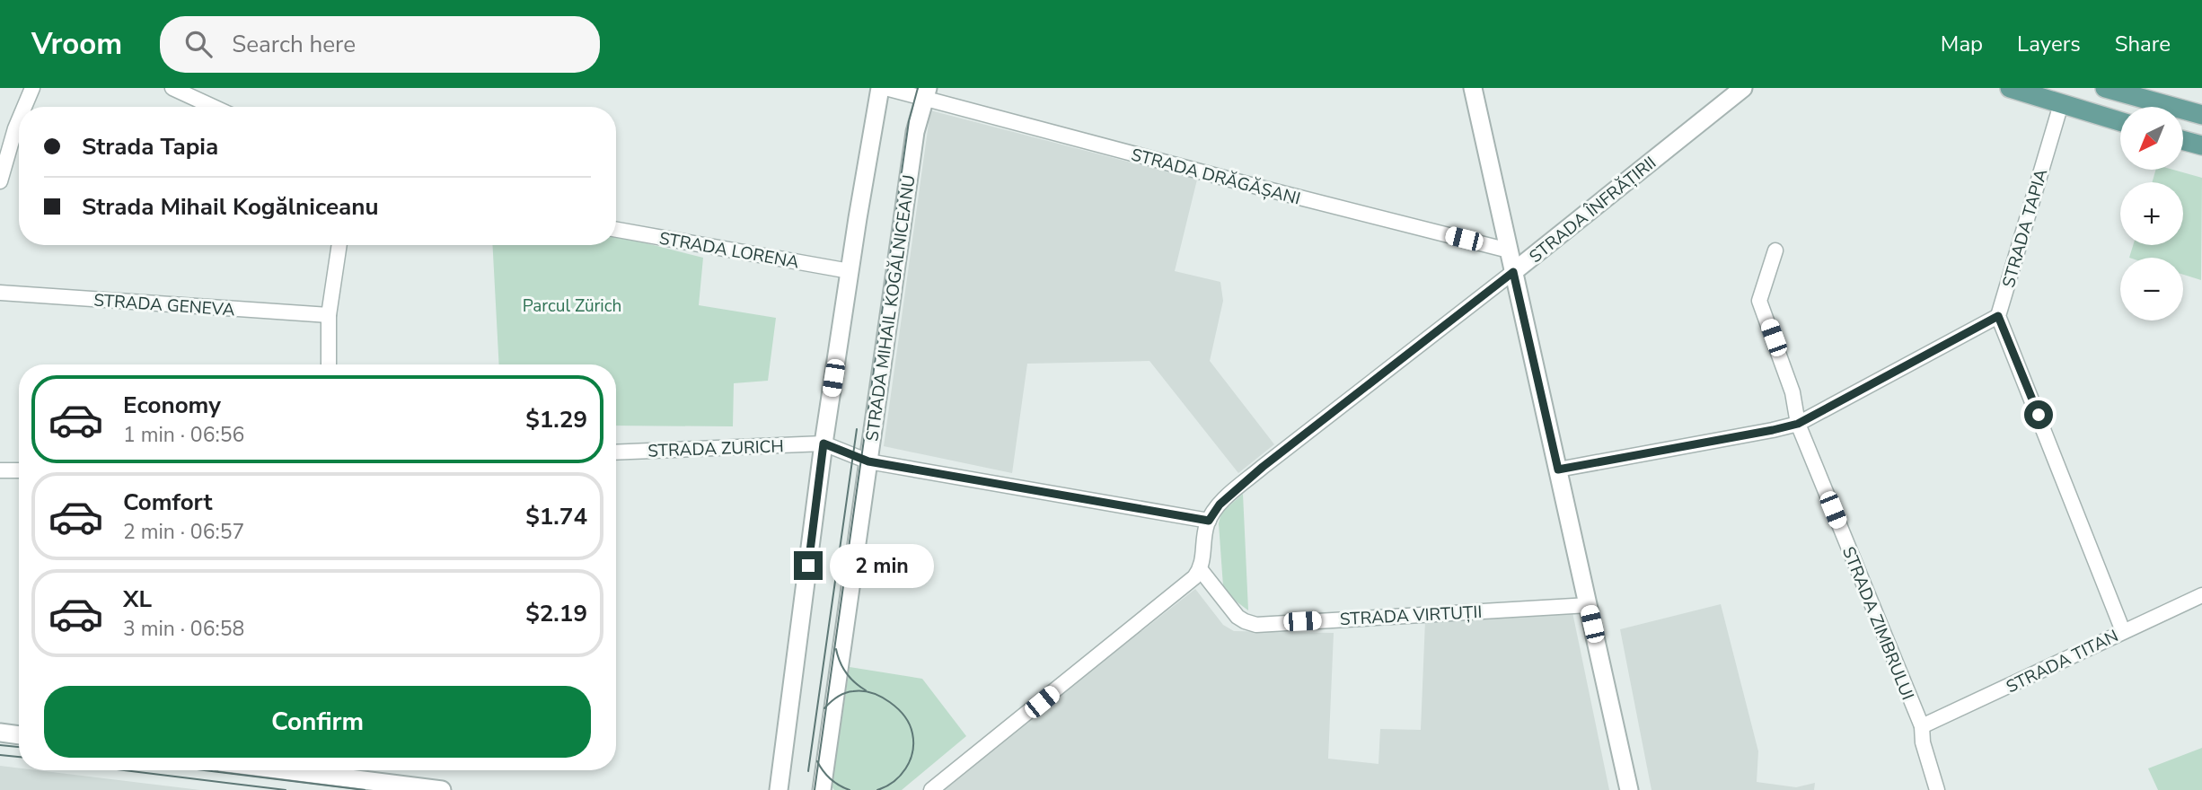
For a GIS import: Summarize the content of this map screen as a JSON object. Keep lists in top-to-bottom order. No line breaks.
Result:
{"streets":{"street":["STRADA DRĂGĂȘANI","STRADA ÎNFRĂȚIRII","STRADA TAPIA","STRADA LORENA","STRADA GENEVA","STRADA MIHAIL KOGĂLNICEANU","STRADA ZURICH","STRADA VIRTUȚII","STRADA ZIMBRULUI","STRADA TITAN"]},"crossings":[["STRADA DRĂGĂȘANI","STRADA MIHAIL KOGĂLNICEANU"],["STRADA ZIMBRULUI","STRADA TITAN"]],"parks":["Parcul Zürich"],"north":"bottom left","page":{"header":"Vroom","search":"Search here","nav":["Map","Layers","Share"],"map_buttons":["+","−"],"banner":["Strada Tapia","Strada Mihail Kogălniceanu"],"list":[{"name":"Economy","note":"1 min · 06:56","value":"$1.29"},{"name":"Comfort","note":"2 min · 06:57","value":"$1.74"},{"name":"XL","note":"3 min · 06:58","value":"$2.19"}],"bubble":"2 min","buttons":"Confirm"}}
